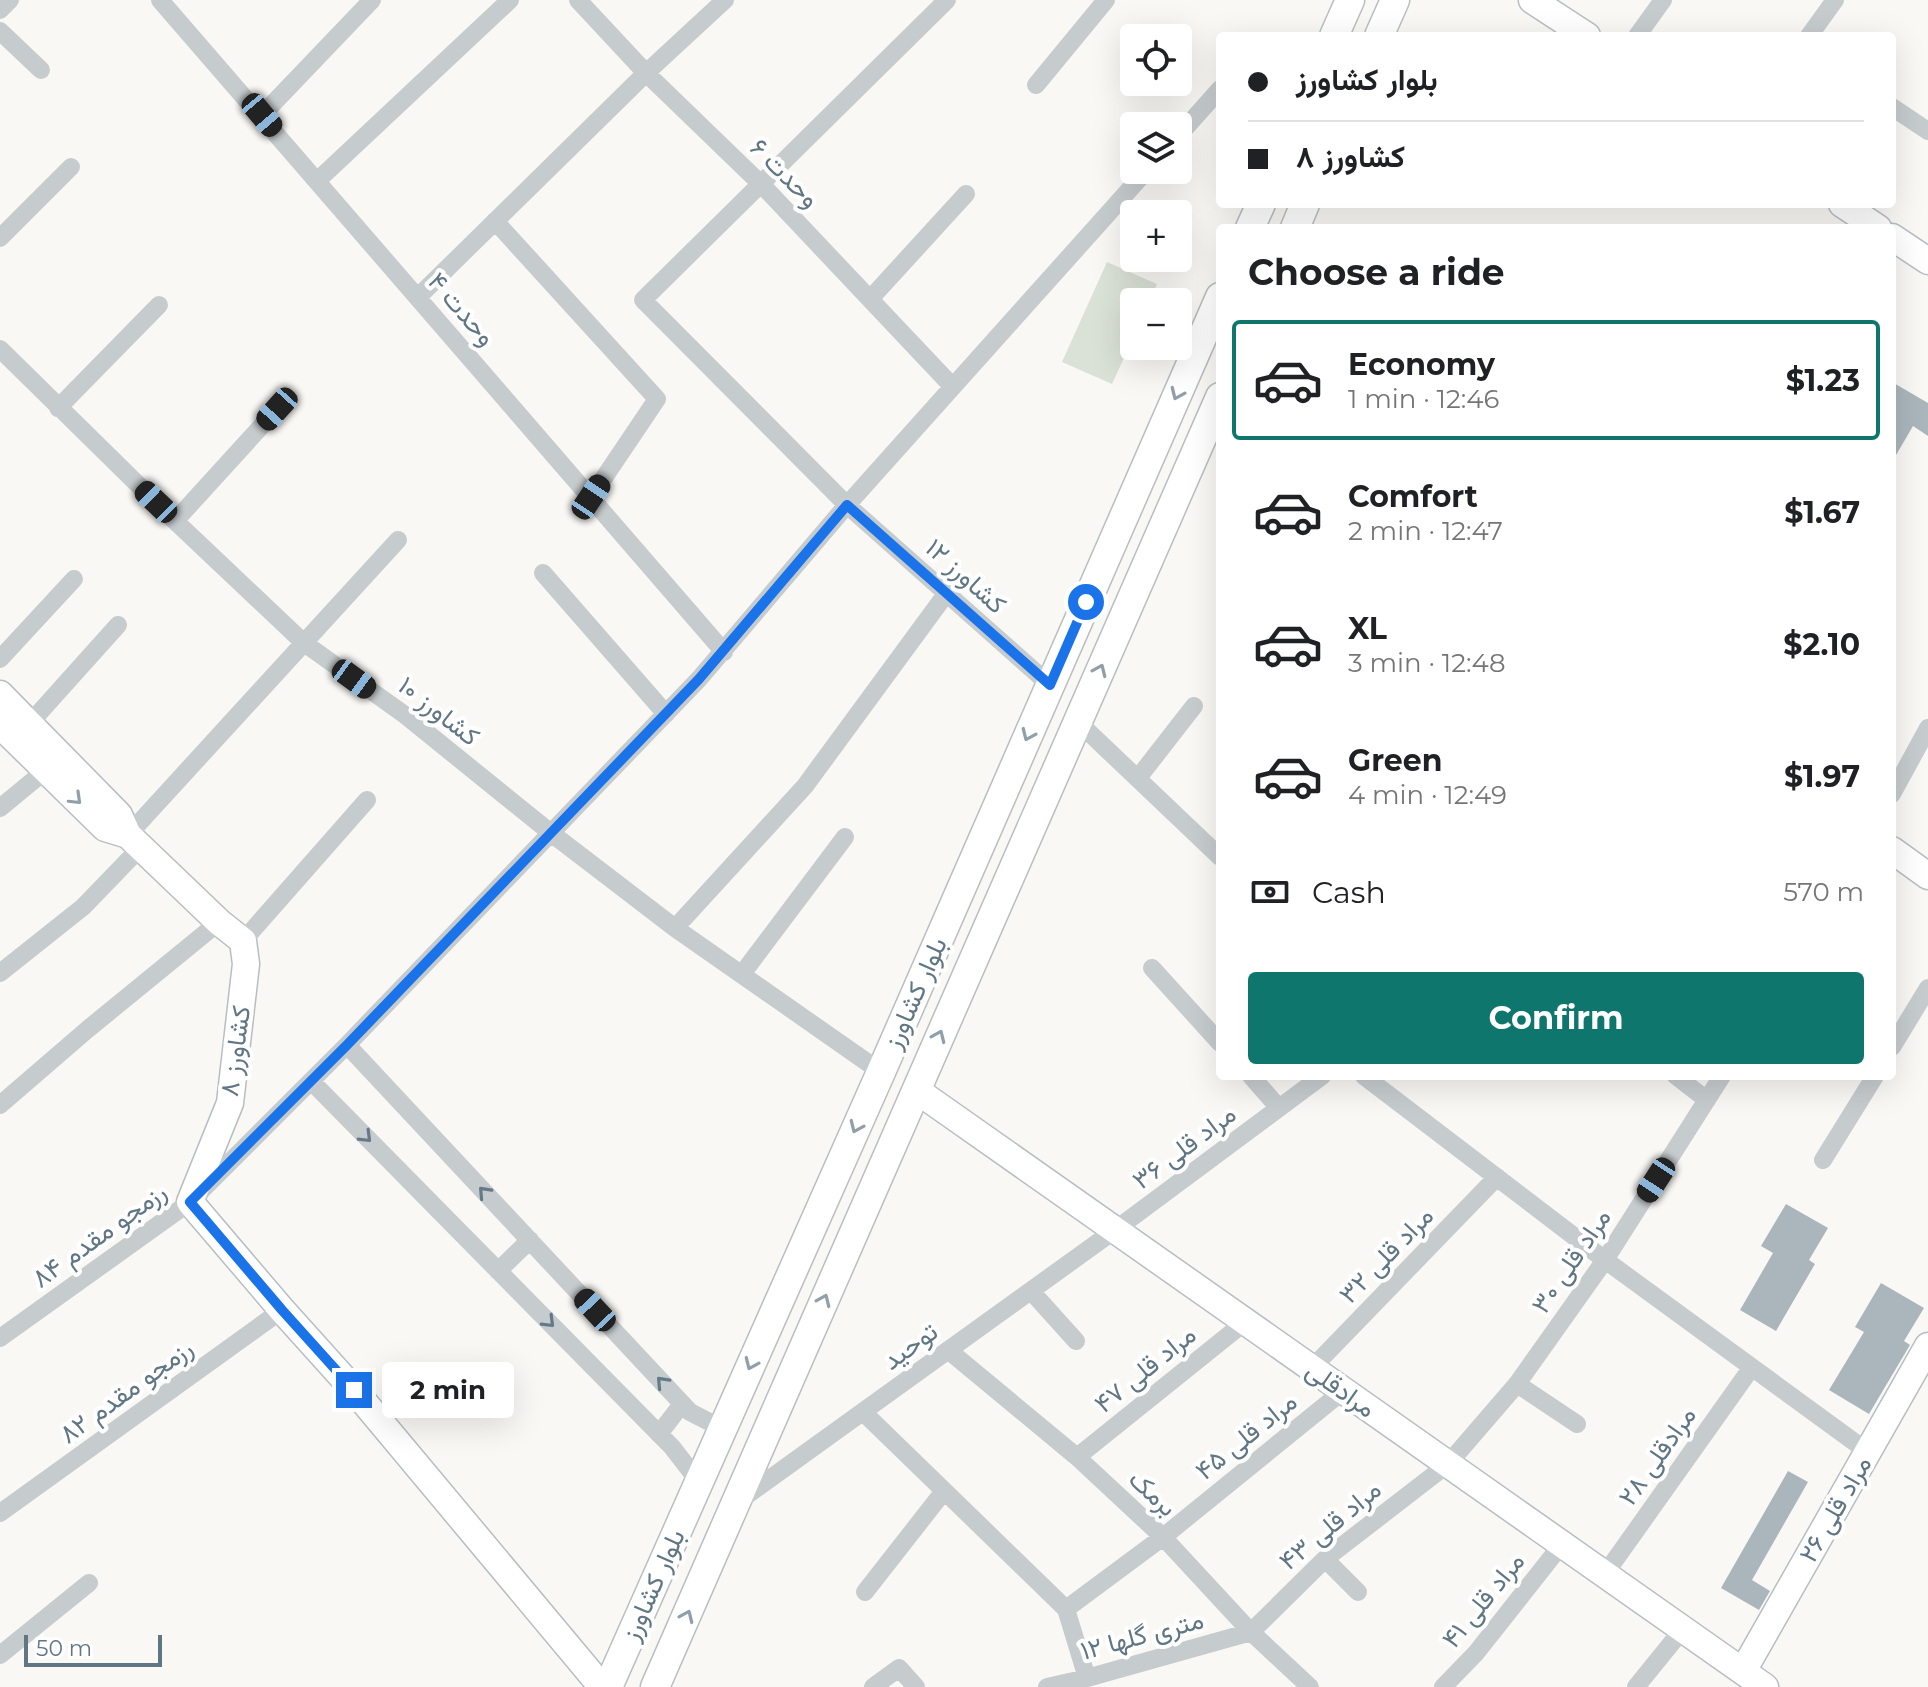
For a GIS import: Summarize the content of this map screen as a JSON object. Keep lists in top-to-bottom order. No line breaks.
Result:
{"streets":{"main road":["بلوار کشاورز"],"street":["وحدت ۶","وحدت ۴","کشاورز ۱۲","کشاورز ۱۰","کشاورز ۸","مراد قلی ۳۶","رزمجو مقدم ۸۴","مراد قلی ۳۲","مراد قلی ۳۰","توحید","مراد قلی ۴۷","مرادقلی","رزمجو مقدم ۸۲","مراد قلی ۴۵","مرادقلی ۲۸","برمک","مراد قلی ۲۶","مراد قلی ۴۳","مراد قلی ۴۱","۱۲ متری گلها"]},"crossings":[["وحدت ۶","کشاورز ۱۲"],["وحدت ۶","رزمجو مقدم ۸۴"],["وحدت ۴","رزمجو مقدم ۸۴"],["کشاورز ۱۲","بلوار کشاورز"],["کشاورز ۱۲","رزمجو مقدم ۸۴"],["کشاورز ۱۰","بلوار کشاورز"],["کشاورز ۱۰","رزمجو مقدم ۸۴"],["بلوار کشاورز","توحید"],["بلوار کشاورز","مرادقلی"],["کشاورز ۸","رزمجو مقدم ۸۴"],["مراد قلی ۳۶","توحید"],["مراد قلی ۳۶","مرادقلی"],["مراد قلی ۳۲","مرادقلی"],["مراد قلی ۳۰","مرادقلی"],["مراد قلی ۳۰","مراد قلی ۴۳"],["توحید","مرادقلی"],["توحید","برمک"],["مراد قلی ۴۷","مرادقلی"],["مراد قلی ۴۷","برمک"],["مرادقلی","مراد قلی ۴۵"],["مرادقلی","مرادقلی ۲۸"],["مرادقلی","مراد قلی ۲۶"],["مرادقلی","مراد قلی ۴۳"],["مرادقلی","مراد قلی ۴۱"],["مراد قلی ۴۵","برمک"],["برمک","مراد قلی ۴۳"],["برمک","۱۲ متری گلها"],["مراد قلی ۴۳","۱۲ متری گلها"]],"scale_bar":"50 m","page":{"map_buttons":["+","−"],"banner":["بلوار کشاورز","کشاورز ۸"],"heading":"Choose a ride","list":[{"name":"Economy","note":"1 min · 12:46","value":"$1.23"},{"name":"Comfort","note":"2 min · 12:47","value":"$1.67"},{"name":"XL","note":"3 min · 12:48","value":"$2.10"},{"name":"Green","note":"4 min · 12:49","value":"$1.97"}],"pay":["Cash","570 m"],"buttons":"Confirm","bubble":"2 min","scale":"50 m"}}
